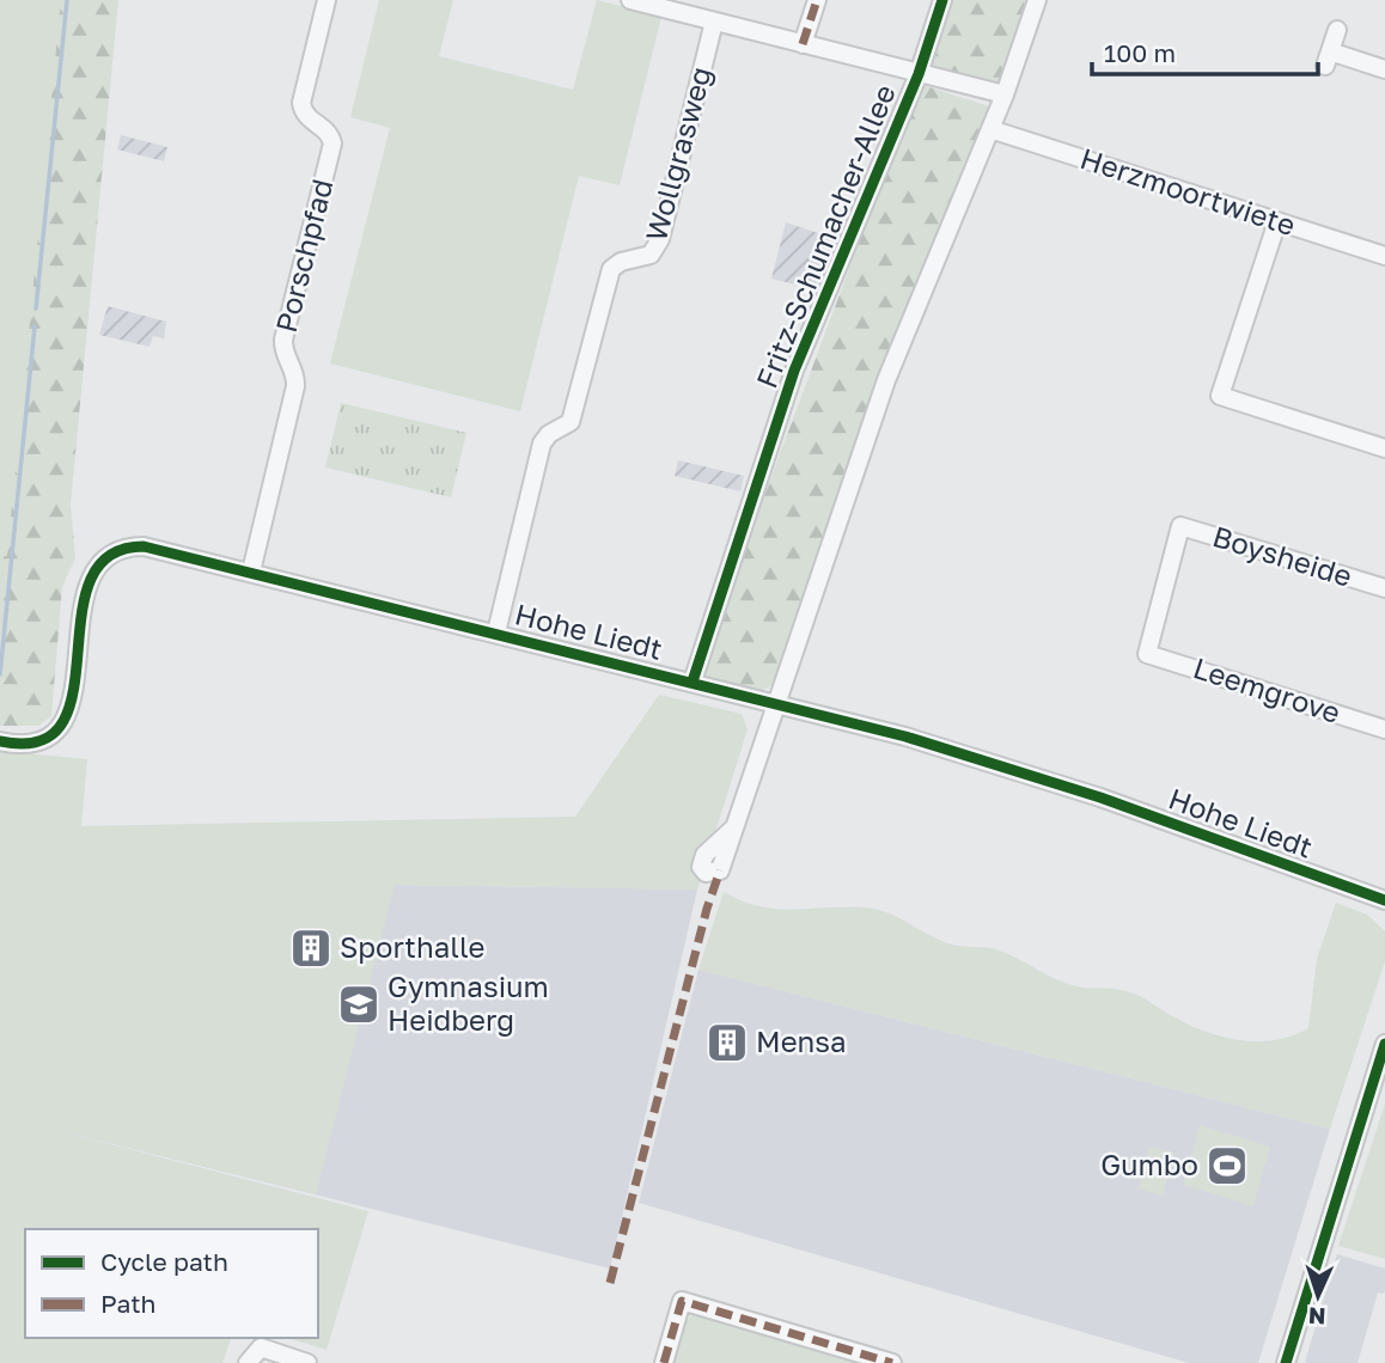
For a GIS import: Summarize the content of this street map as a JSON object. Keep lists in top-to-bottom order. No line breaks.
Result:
{"streets":{"street":["Wollgrasweg","Herzmoortwiete","Fritz-Schumacher-Allee","Porschpfad","Boysheide","Hohe Liedt","Leemgrove"]},"crossings":[["Wollgrasweg","Hohe Liedt"],["Fritz-Schumacher-Allee","Hohe Liedt"],["Porschpfad","Hohe Liedt"],["Boysheide","Leemgrove"]],"places":{"building":["Sporthalle","Mensa"],"school or university":["Gymnasium Heidberg"],"sports":["Gumbo"]},"legend":["Cycle path","Path"],"scale_bar":"100 m","north":"bottom"}
